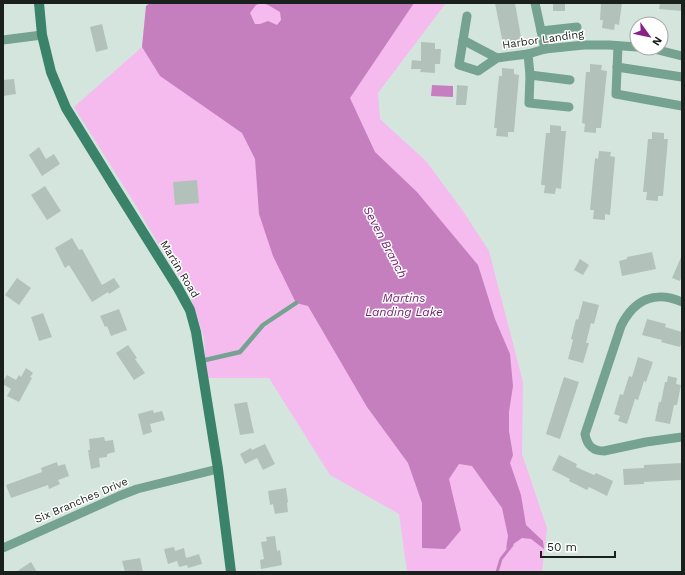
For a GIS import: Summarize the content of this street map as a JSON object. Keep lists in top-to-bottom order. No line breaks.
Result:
{"streets":{"street":["Harbor Landing","Martin Road","Six Branches Drive"]},"crossings":[["Martin Road","Six Branches Drive"]],"water":["Seven Branch","Martins Landing Lake"],"scale_bar":"50 m","north":"bottom right"}
